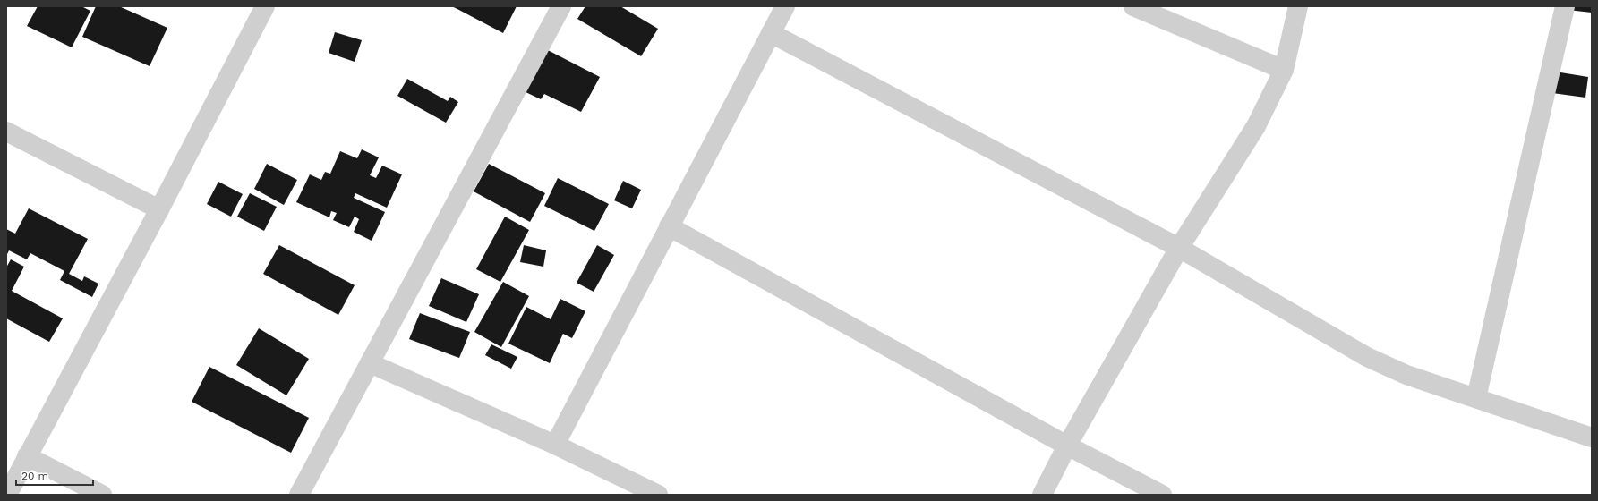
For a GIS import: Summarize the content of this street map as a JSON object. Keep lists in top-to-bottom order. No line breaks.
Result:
{"scale_bar":"20 m"}
